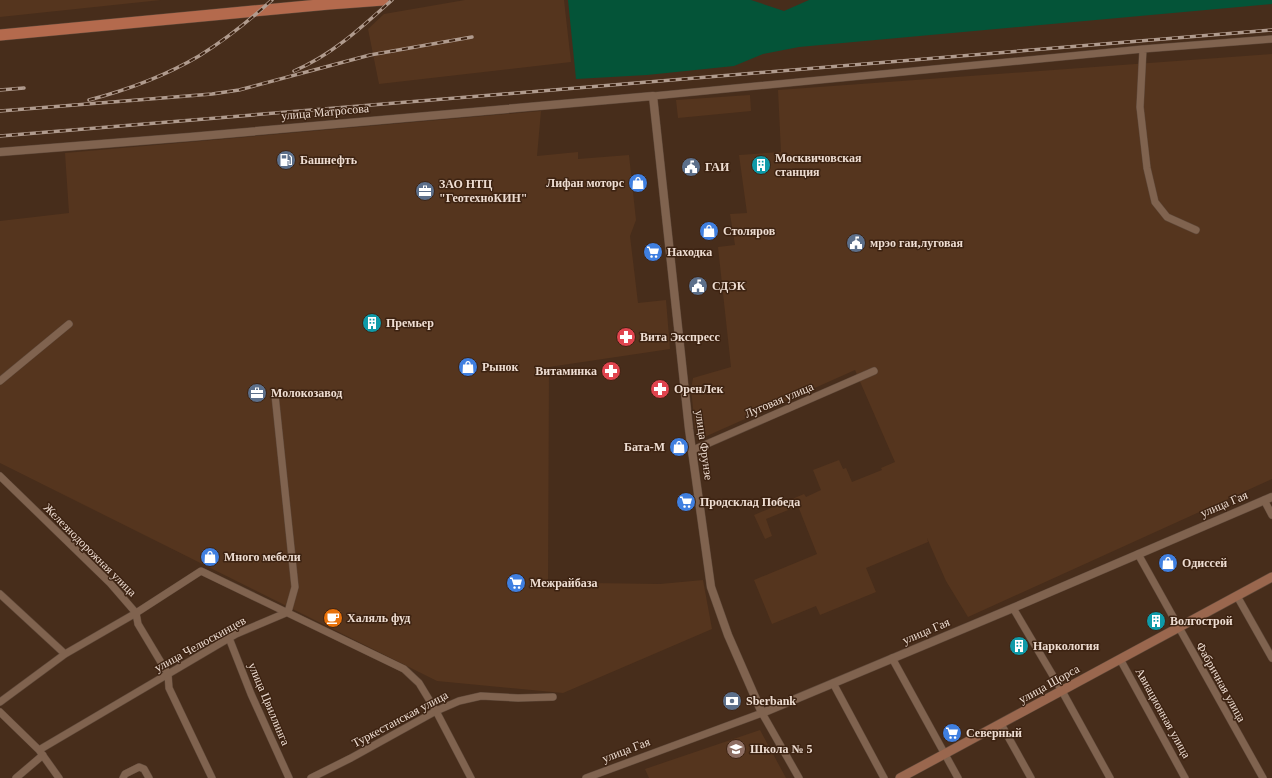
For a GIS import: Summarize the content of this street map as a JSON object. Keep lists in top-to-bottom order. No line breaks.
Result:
{"streets":{"main road":["улица Щорса"],"street":["улица Матросова","Луговая улица","улица Фрунзе","улица Гая","Железнодорожная улица","улица Челюскинцев","Фабричная улица","улица Цвиллинга","Авиационная улица","Туркестанская улица"]},"crossings":[["улица Матросова","улица Фрунзе"],["Луговая улица","улица Фрунзе"],["улица Фрунзе","улица Гая"],["улица Гая","Фабричная улица"],["Железнодорожная улица","улица Челюскинцев"],["улица Челюскинцев","улица Цвиллинга"],["Фабричная улица","улица Щорса"],["улица Щорса","Авиационная улица"]],"places":{"fuel station":["Башнефть"],"building":["Москвичовская станция","Премьер","Волгострой","Наркология"],"public building":["ГАИ","мрэо гаи,луговая","СДЭК"],"shop":["Лифан моторс","Столяров","Рынок","Бата-М","Много мебели","Одиссей"],"office":["ЗАО НТЦ \"ГеотехноКИН\"","Молокозавод"],"supermarket":["Находка","Продсклад Победа","Межрайбаза","Северный"],"pharmacy":["Вита Экспресс","Витаминка","ОренЛек"],"cafe":["Халяль фуд"],"bank":["Sberbank"],"school or university":["Школа № 5"]}}
